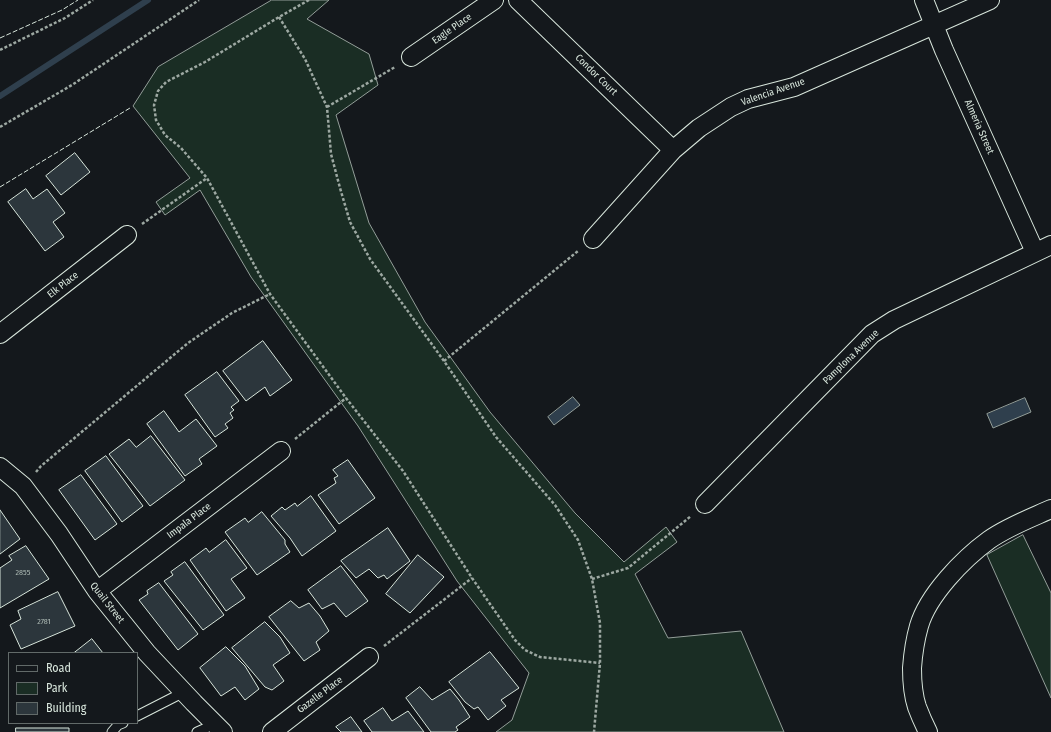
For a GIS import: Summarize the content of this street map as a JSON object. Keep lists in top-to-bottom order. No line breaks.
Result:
{"streets":{"street":["Eagle Place","Condor Court","Valencia Avenue","Almeria Street","Elk Place","Pamplona Avenue","Impala Place","Quail Street","Gazelle Place"]},"crossings":[["Condor Court","Valencia Avenue"],["Valencia Avenue","Almeria Street"],["Almeria Street","Pamplona Avenue"],["Impala Place","Quail Street"]],"house_numbers":["2855","2781"],"legend":["Road","Park","Building"]}
